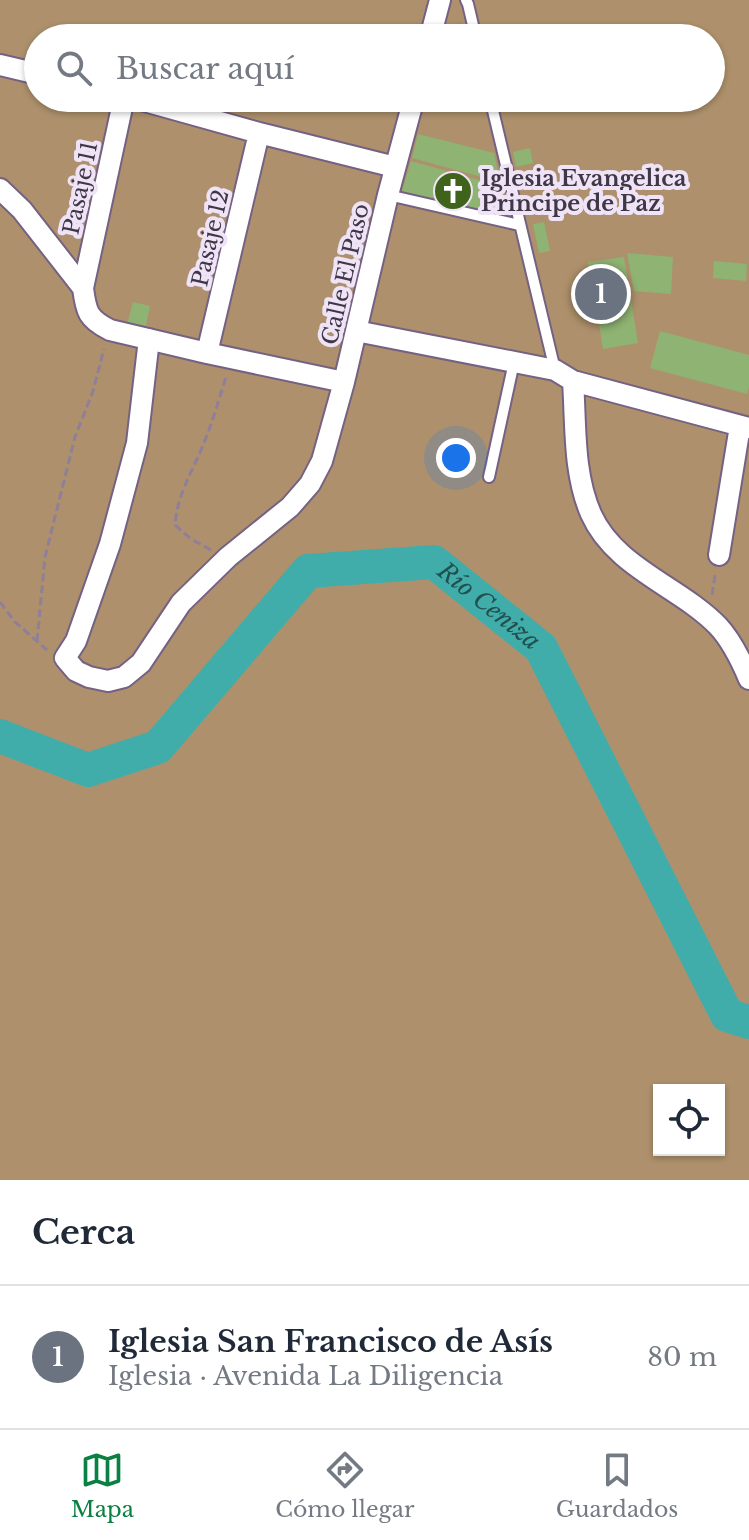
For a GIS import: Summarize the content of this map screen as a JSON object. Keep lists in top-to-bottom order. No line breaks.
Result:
{"streets":{"street":["Pasaje 11","Pasaje 12","Calle El Paso"]},"water":["Río Ceniza"],"places":{"church":["Iglesia Evangelica Principe de Paz"]},"page":{"search":"Buscar aquí","pins":"1","heading":"Cerca","list":[{"mark":"1","name":"Iglesia San Francisco de Asís","note":"Iglesia · Avenida La Diligencia","value":"80 m"}],"nav":["Mapa","Cómo llegar","Guardados"]}}
